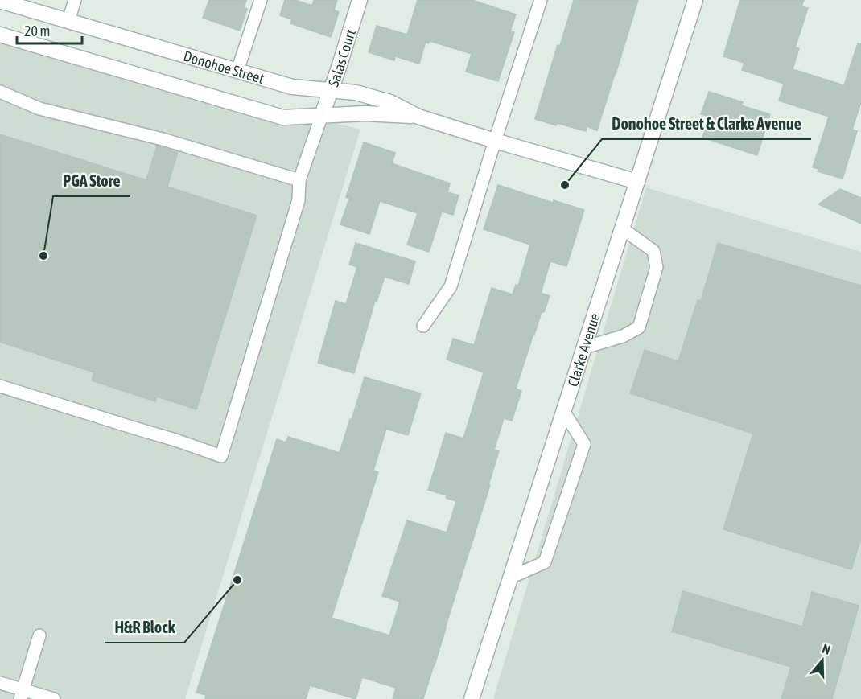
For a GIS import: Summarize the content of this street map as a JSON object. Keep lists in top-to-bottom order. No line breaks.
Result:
{"streets":{"street":["Salas Court","Donohoe Street","Clarke Avenue"]},"crossings":[["Salas Court","Donohoe Street"],["Donohoe Street","Clarke Avenue"]],"places":["Donohoe Street & Clarke Avenue","PGA Store","H&R Block"],"scale_bar":"20 m","north":"top"}
